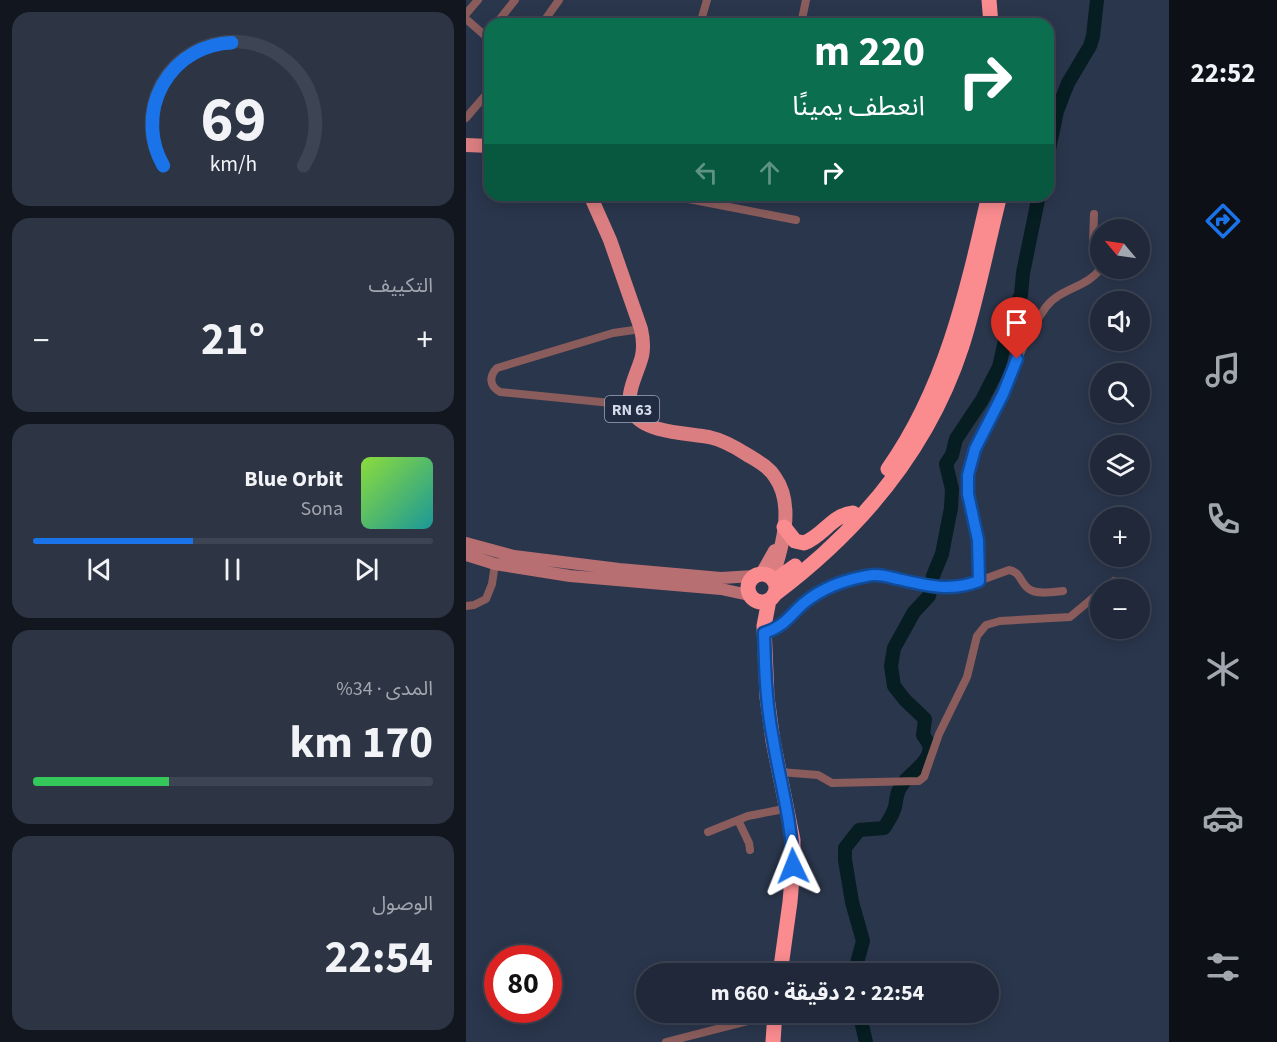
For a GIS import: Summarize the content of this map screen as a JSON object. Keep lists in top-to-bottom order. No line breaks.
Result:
{"streets":{"highway":["RN 63"]},"north":"top left","page":{"tabs":"22:52","turn":["220 m","انعطف يمينًا"],"tile":["التكييف",["المدى · 34%","170 km"],["الوصول","22:54"]],"map_buttons":["+","−"],"heat":["−","21°","+"],"song":["Blue Orbit","Sona"],"limit":"80","trip":"22:54 · 2 دقيقة · 660 m","gauge":["69","km/h"]}}
